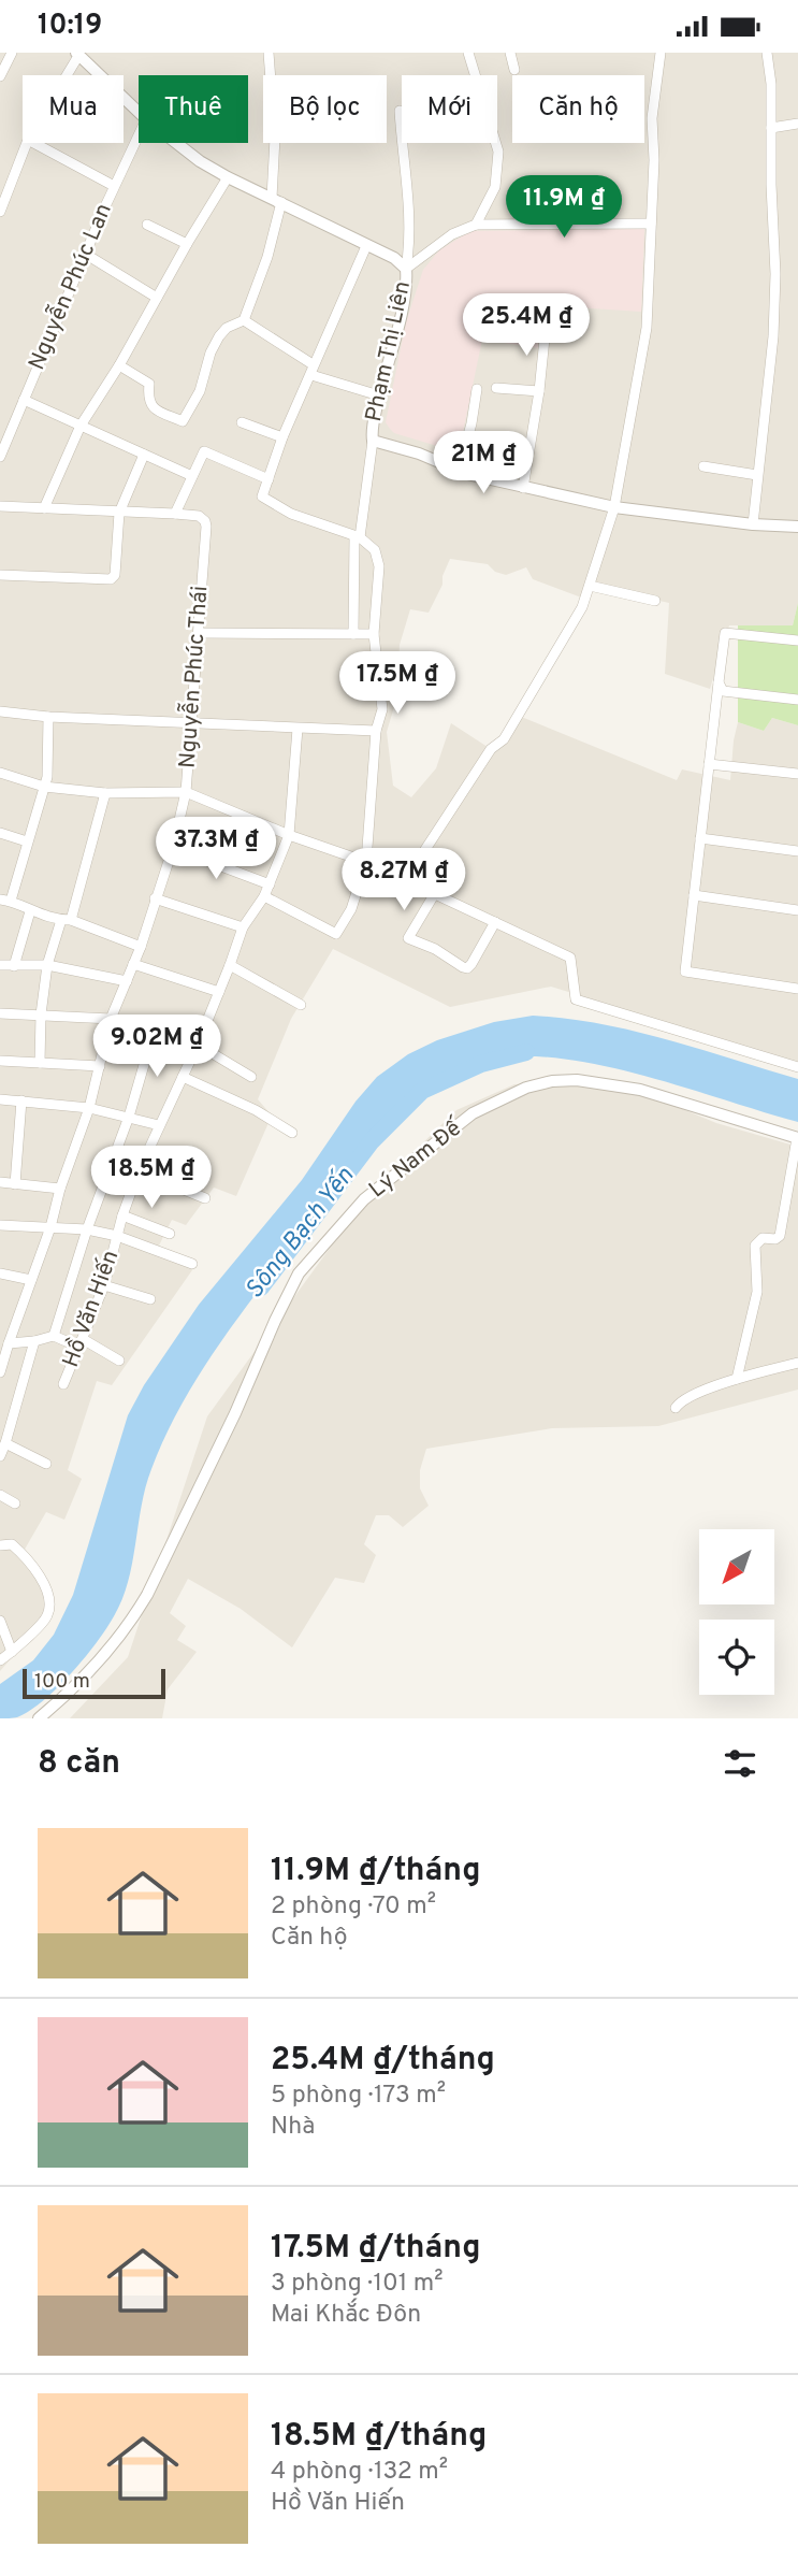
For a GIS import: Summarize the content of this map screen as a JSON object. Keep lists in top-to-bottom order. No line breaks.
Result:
{"streets":{"street":["Nguyễn Phúc Lan","Phạm Thị Liên","Nguyễn Phúc Thái","Lý Nam Đế","Hồ Văn Hiến"]},"water":["Sông Bạch Yến"],"scale_bar":"100 m","north":"bottom left","page":{"status":"10:19","chip":["Mua","Thuê","Bộ lọc","Mới","Căn hộ"],"price":["11.9M ₫","25.4M ₫","21M ₫","17.5M ₫","37.3M ₫","8.27M ₫","9.02M ₫","18.5M ₫"],"scale":"100 m","heading":"8 căn","list":[{"name":"11.9M ₫/tháng","note":"2 phòng · 70 m² · Căn hộ"},{"name":"25.4M ₫/tháng","note":"5 phòng · 173 m² · Nhà"},{"name":"17.5M ₫/tháng","note":"3 phòng · 101 m² · Mai Khắc Đôn"},{"name":"18.5M ₫/tháng","note":"4 phòng · 132 m² · Hồ Văn Hiến"}]}}
